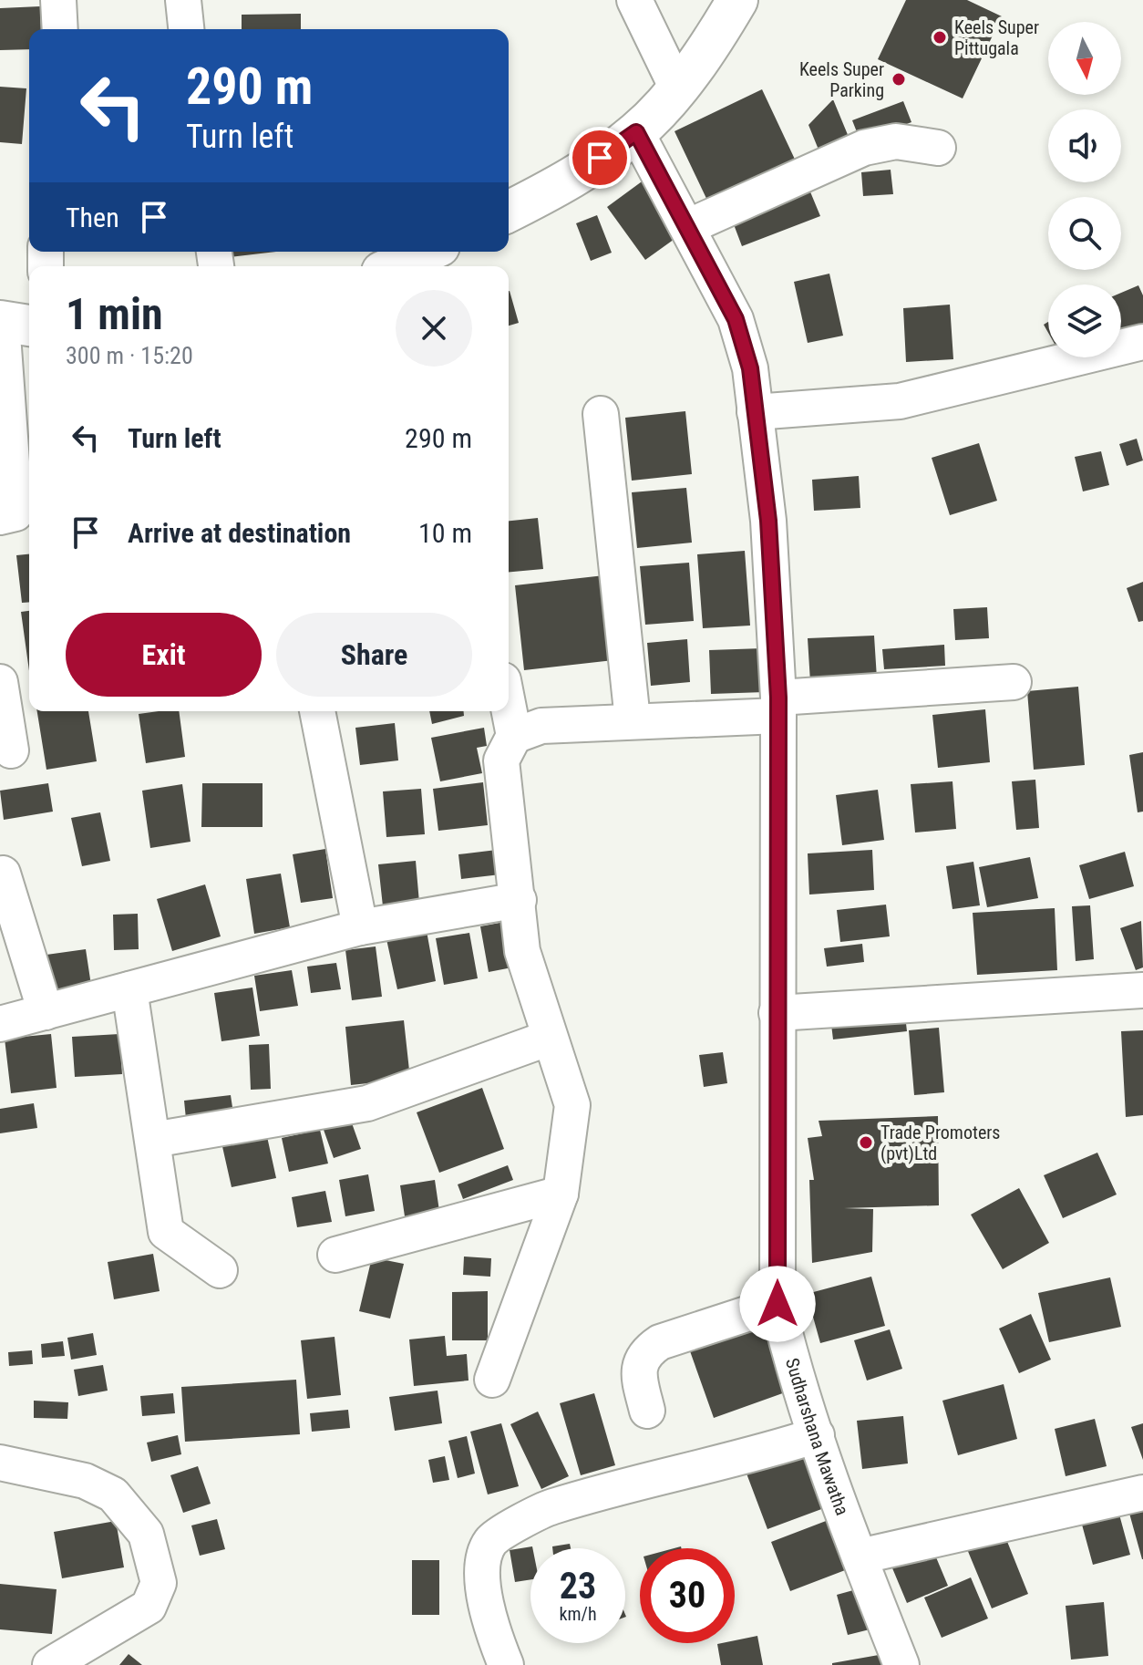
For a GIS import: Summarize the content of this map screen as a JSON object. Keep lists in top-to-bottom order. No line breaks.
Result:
{"streets":{"street":["Sudharshana Mawatha"]},"places":["Keels Super Pittugala","Keels Super Parking","Trade Promoters (pvt)Ltd"],"north":"bottom","page":{"turn":["290 m","Turn left"],"then":"Then","heading":["1 min","300 m · 15:20"],"list":[{"name":"Turn left","value":"290 m"},{"name":"Arrive at destination","value":"10 m"}],"buttons":["Exit","Share"],"speed":"23 km/h","limit":"30"}}
